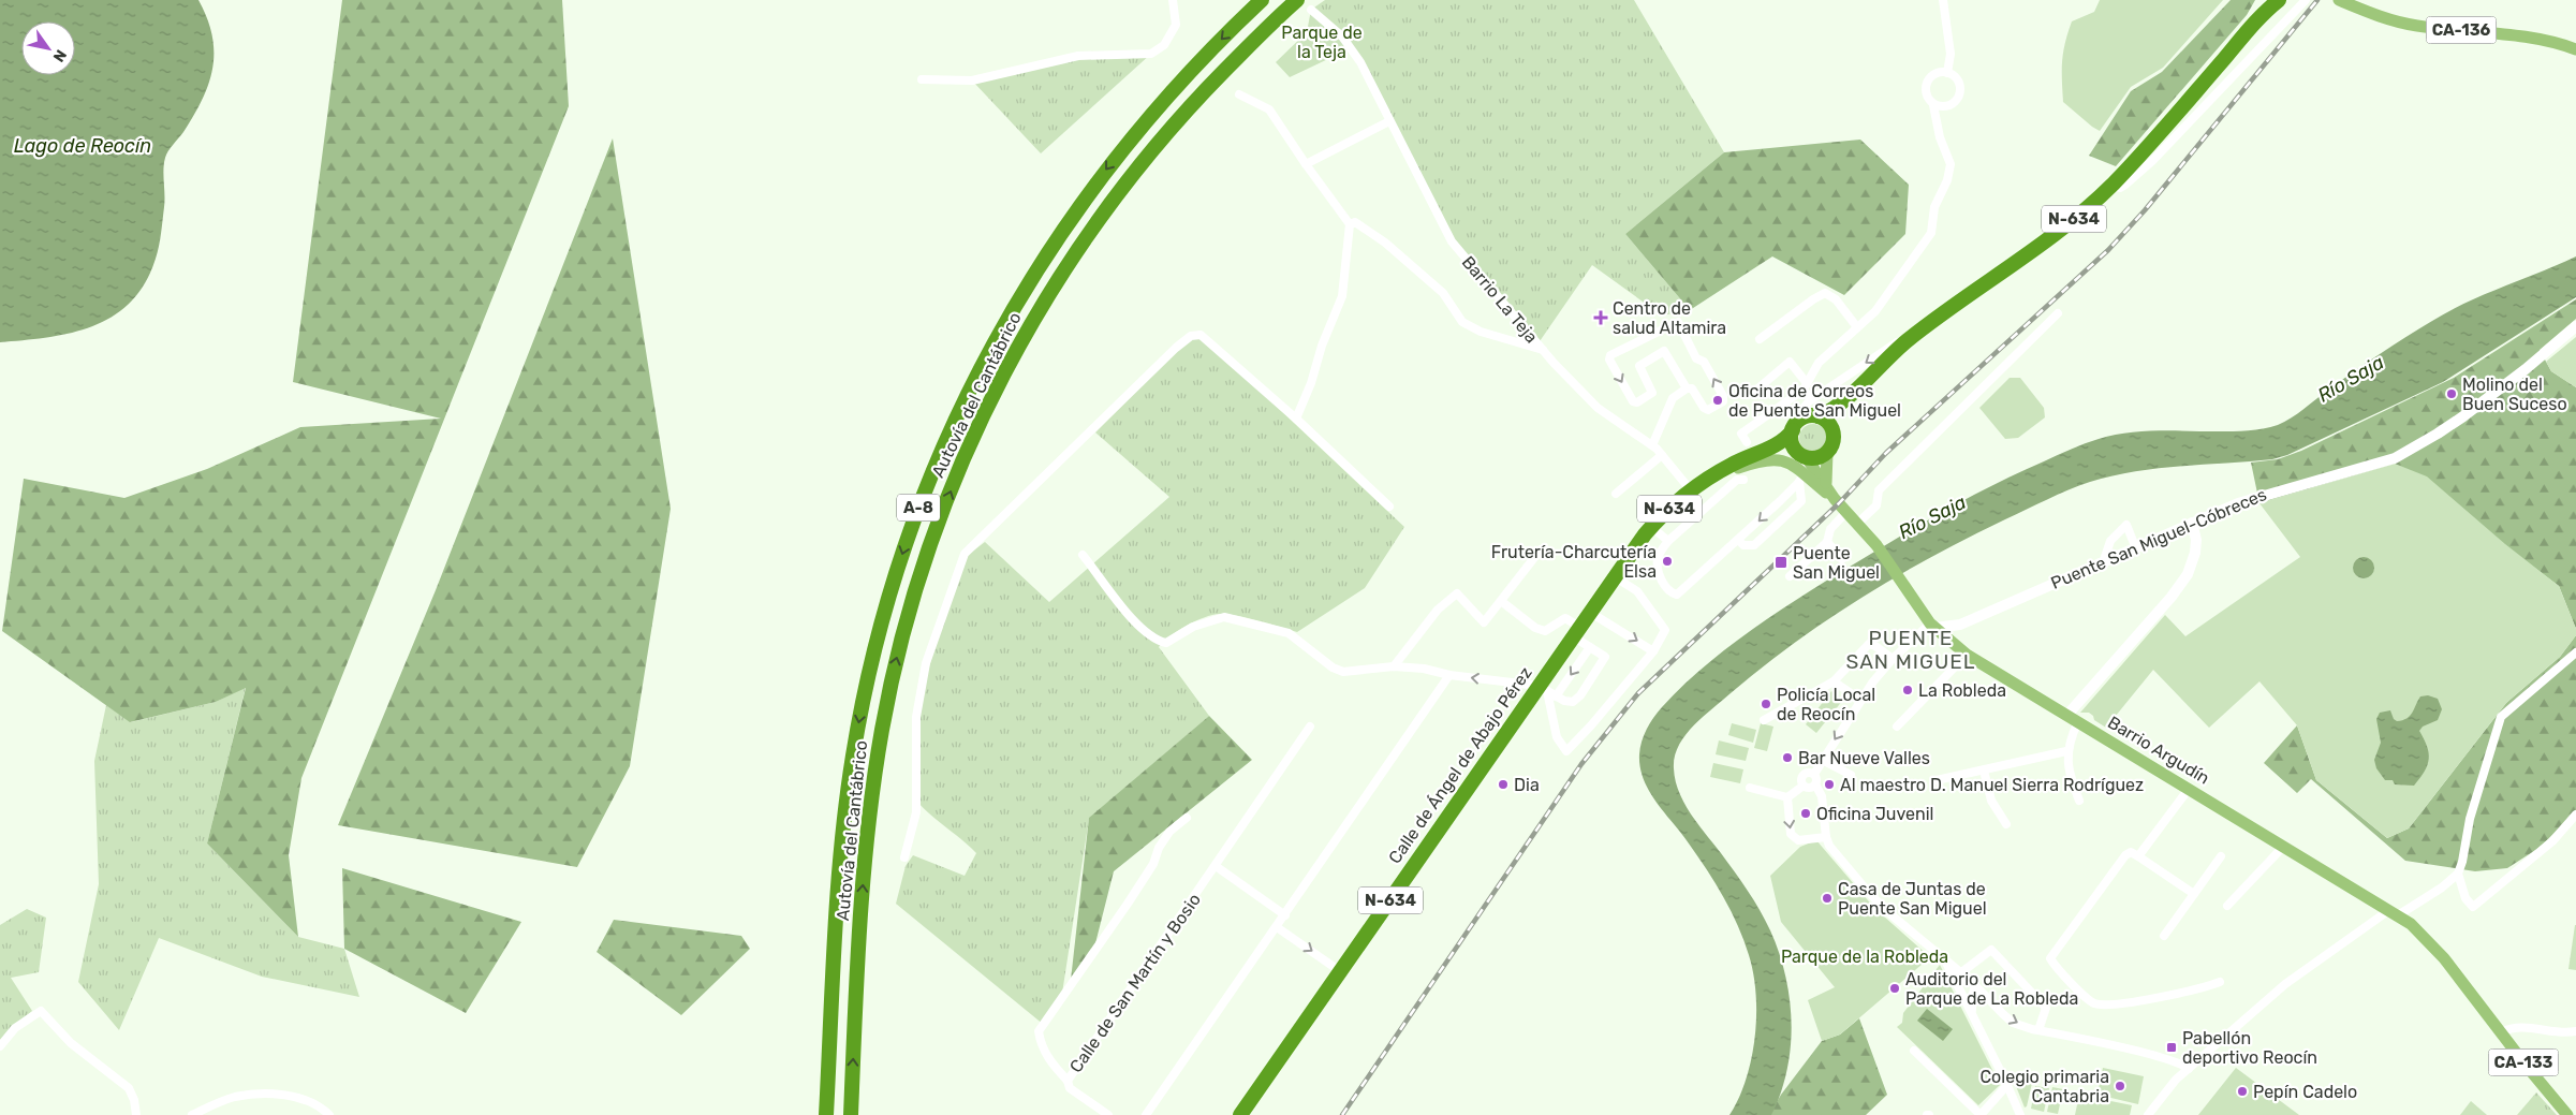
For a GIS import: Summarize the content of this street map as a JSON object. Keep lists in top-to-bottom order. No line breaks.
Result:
{"streets":{"highway":["N-634","Autovía del Cantábrico","A-8","Calle de Ángel de Abajo Pérez"],"main road":["CA-136","Barrio Argudín","CA-133"],"street":["Barrio La Teja","Puente San Miguel-Cóbreces","Calle de San Martín y Bosio"]},"crossings":[["N-634","Barrio La Teja"],["N-634","Calle de Ángel de Abajo Pérez"],["N-634","CA-133"],["Puente San Miguel-Cóbreces","Barrio Argudín"],["Barrio Argudín","CA-133"]],"districts":["PUENTE SAN MIGUEL"],"water":["Lago de Reocín","Río Saja"],"parks":["Parque de la Teja","Parque de la Robleda"],"places":{"health":["Centro de salud Altamira"],"other":["Molino del Buen Suceso","Oficina de Correos de Puente San Miguel","Frutería-Charcutería Elsa","La Robleda","Policía Local de Reocín","Bar Nueve Valles","Dia","Al maestro D. Manuel Sierra Rodríguez","Oficina Juvenil","Casa de Juntas de Puente San Miguel","Auditorio del Parque de La Robleda","Colegio primaria Cantabria","Pepín Cadelo"],"transit":["Puente San Miguel","Pabellón deportivo Reocín"]},"north":"bottom right"}
